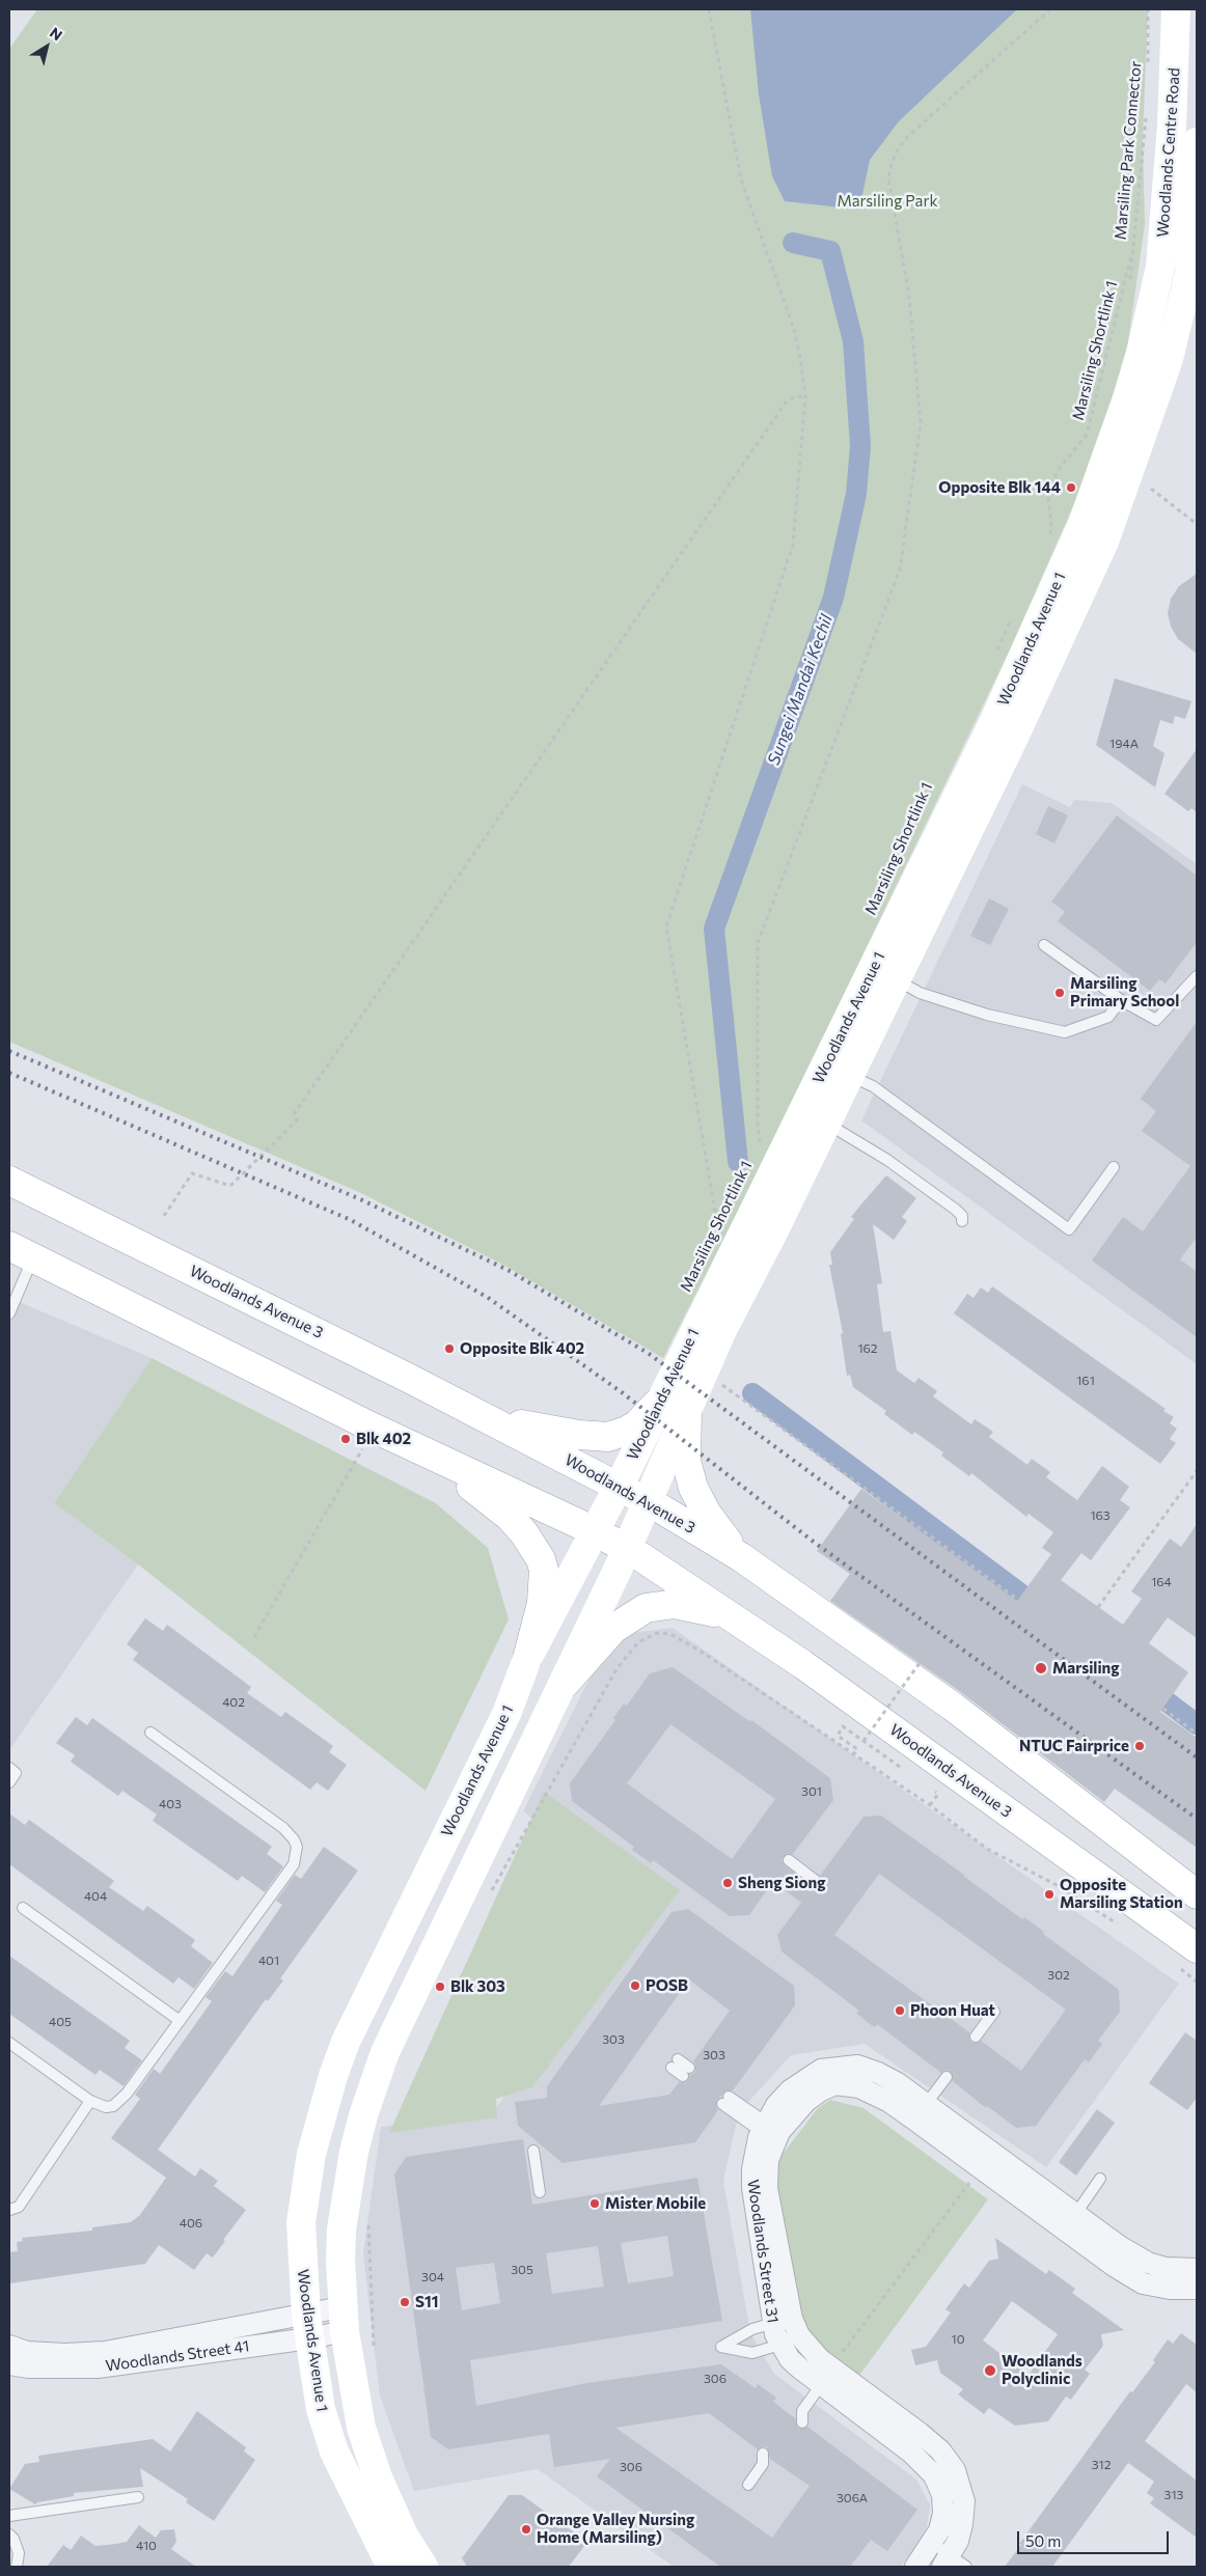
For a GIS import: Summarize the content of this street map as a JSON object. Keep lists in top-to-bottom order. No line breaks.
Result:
{"streets":{"main road":["Woodlands Centre Road","Woodlands Avenue 1","Woodlands Avenue 3"],"street":["Woodlands Street 31","Woodlands Street 41"],"path":["Marsiling Park Connector","Marsiling Shortlink 1"]},"crossings":[["Marsiling Park Connector","Marsiling Shortlink 1"],["Woodlands Centre Road","Woodlands Avenue 1"],["Woodlands Avenue 1","Woodlands Avenue 3"],["Woodlands Avenue 1","Woodlands Street 41"]],"water":["Sungei Mandai Kechil"],"parks":["Marsiling Park"],"places":["Opposite Blk 144","Marsiling Primary School","Opposite Blk 402","Blk 402","Marsiling","NTUC Fairprice","Sheng Siong","Opposite Marsiling Station","POSB","Blk 303","Phoon Huat","Mister Mobile","S11","Woodlands Polyclinic","Orange Valley Nursing Home (Marsiling)"],"house_numbers":["194A","162","161","163","164","402","301","403","404","401","302","405","303","303","406","305","304","10","306","312","306","313","306A","410"],"scale_bar":"50 m","north":"top right"}
